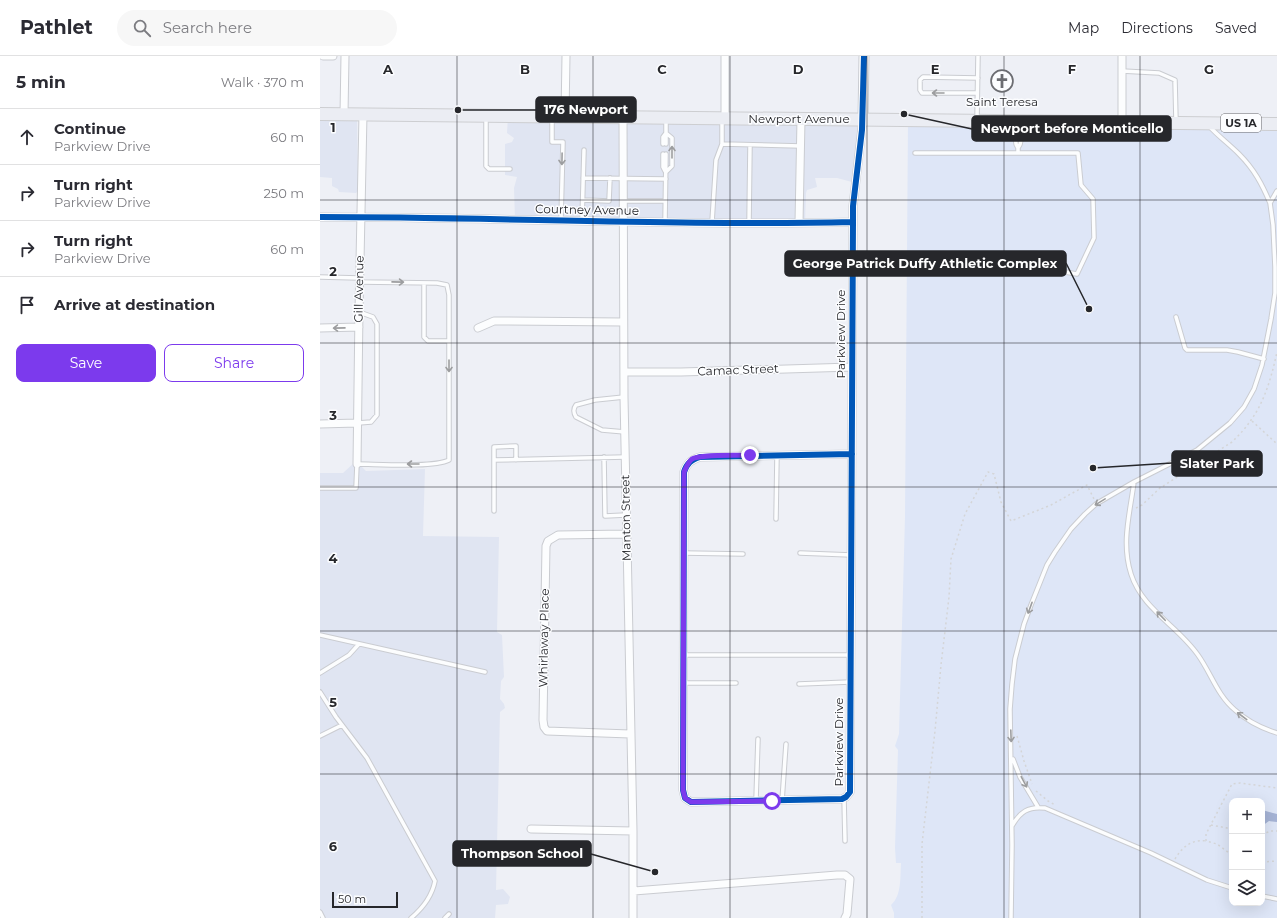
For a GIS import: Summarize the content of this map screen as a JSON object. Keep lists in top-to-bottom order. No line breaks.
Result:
{"streets":{"main road":["Newport Avenue","US 1A"],"street":["Courtney Avenue","Gill Avenue","Parkview Drive","Camac Street","Manton Street","Whirlaway Place"]},"crossings":[["Newport Avenue","Gill Avenue"],["Newport Avenue","Parkview Drive"],["Newport Avenue","Manton Street"],["Courtney Avenue","Gill Avenue"],["Courtney Avenue","Parkview Drive"],["Courtney Avenue","Manton Street"],["Parkview Drive","Camac Street"],["Camac Street","Manton Street"],["Manton Street","Whirlaway Place"]],"places":{"church":["Saint Teresa"],"other":["176 Newport","Newport before Monticello","George Patrick Duffy Athletic Complex","Slater Park","Thompson School"]},"scale_bar":"50 m","page":{"header":"Pathlet","search":"Search here","nav":["Map","Directions","Saved"],"heading":["5 min","Walk · 370 m"],"list":[["Continue","Parkview Drive","60 m"],["Turn right","Parkview Drive","250 m"],["Turn right","Parkview Drive","60 m"],"Arrive at destination"],"buttons":["Save","Share"],"map_buttons":["+","−"],"scale":"50 m"},"grid":{"columns":["A","B","C","D","E","F","G"],"rows":["1","2","3","4","5","6"]}}
